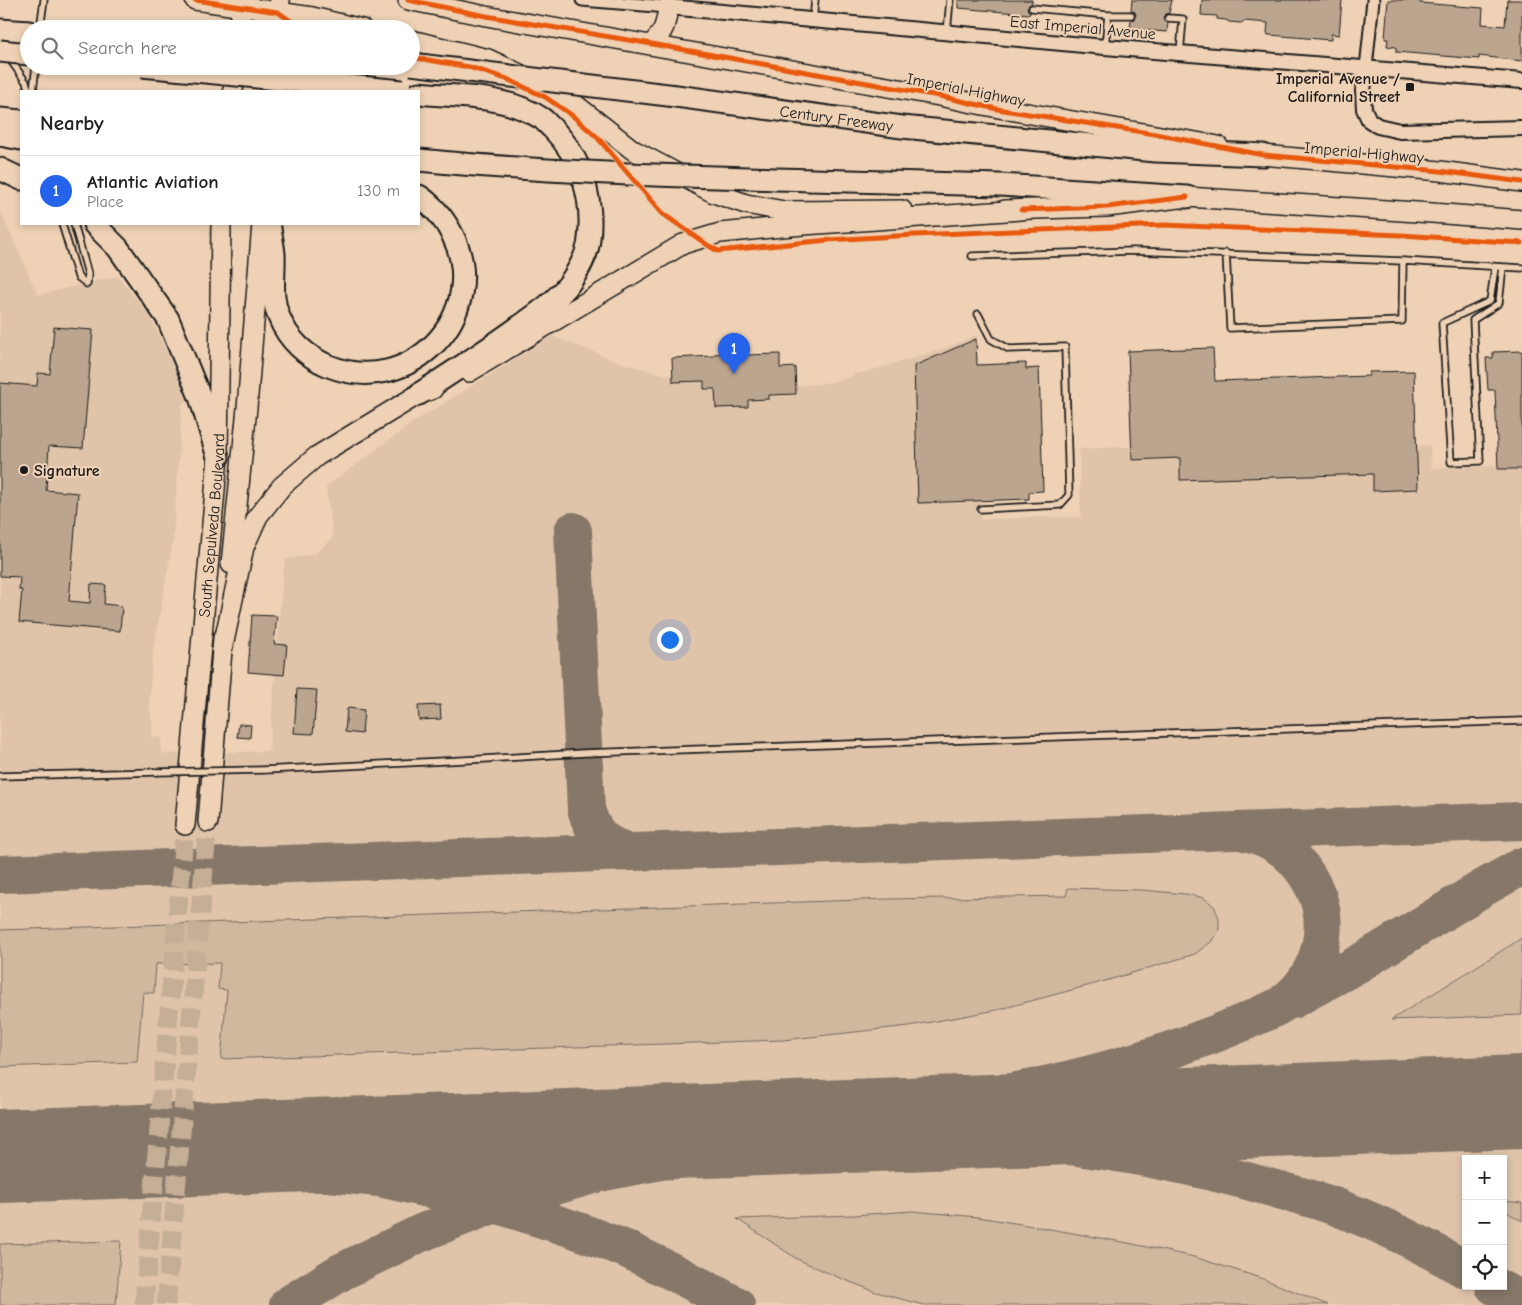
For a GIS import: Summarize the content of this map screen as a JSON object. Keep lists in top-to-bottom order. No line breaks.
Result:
{"streets":{"highway":["Century Freeway"],"main road":["Imperial Highway","South Sepulveda Boulevard"],"street":["East Imperial Avenue"]},"crossings":[["Imperial Highway","Century Freeway"]],"places":{"transit":["Imperial Avenue / California Street"],"other":["Signature"]},"page":{"search":"Search here","heading":"Nearby","list":[{"mark":"1","name":"Atlantic Aviation","note":"Place","value":"130 m"}],"pins":"1","map_buttons":["+","−"]}}
